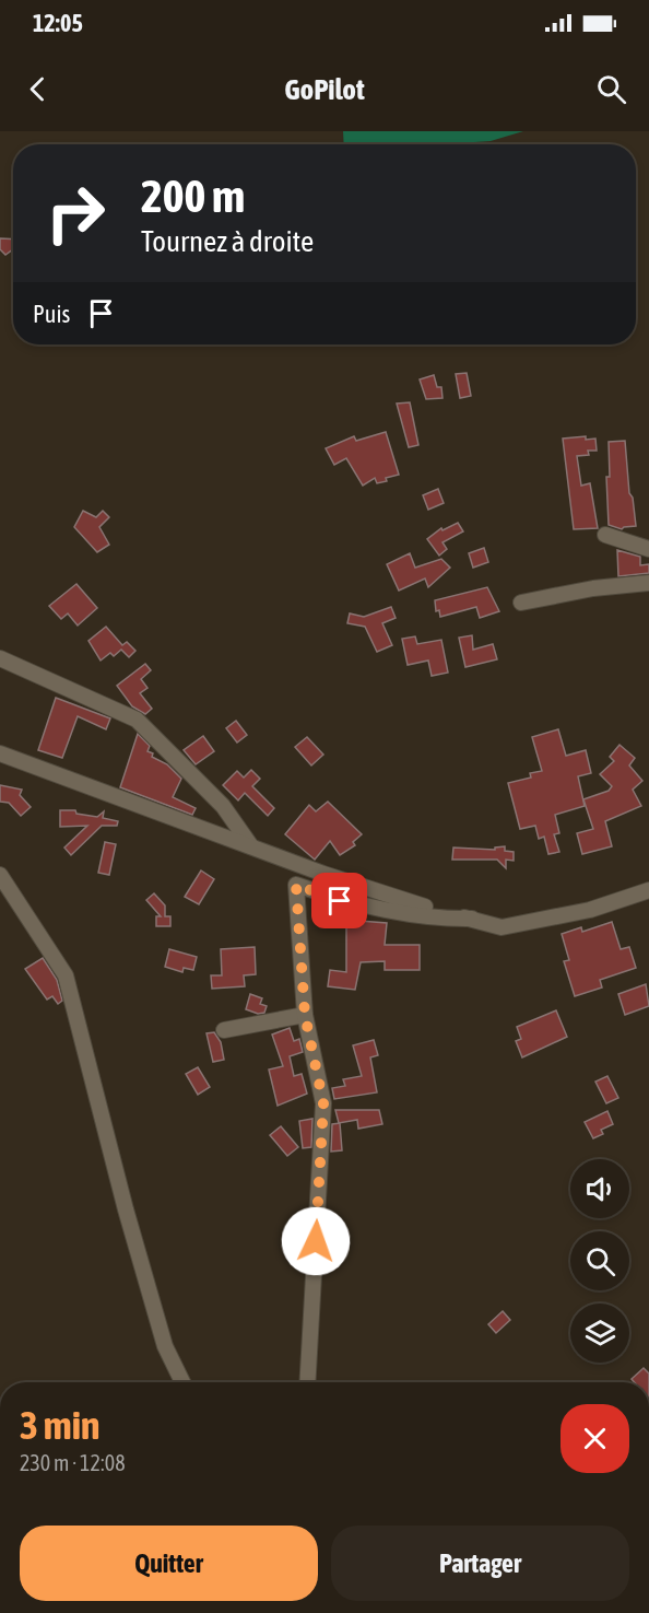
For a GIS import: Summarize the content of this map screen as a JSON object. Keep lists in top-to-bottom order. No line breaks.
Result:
{"page":{"status":"12:05","header":"GoPilot","turn":["200 m","Tournez à droite"],"then":"Puis","heading":["3 min","230 m · 12:08"],"buttons":["Quitter","Partager"]}}
